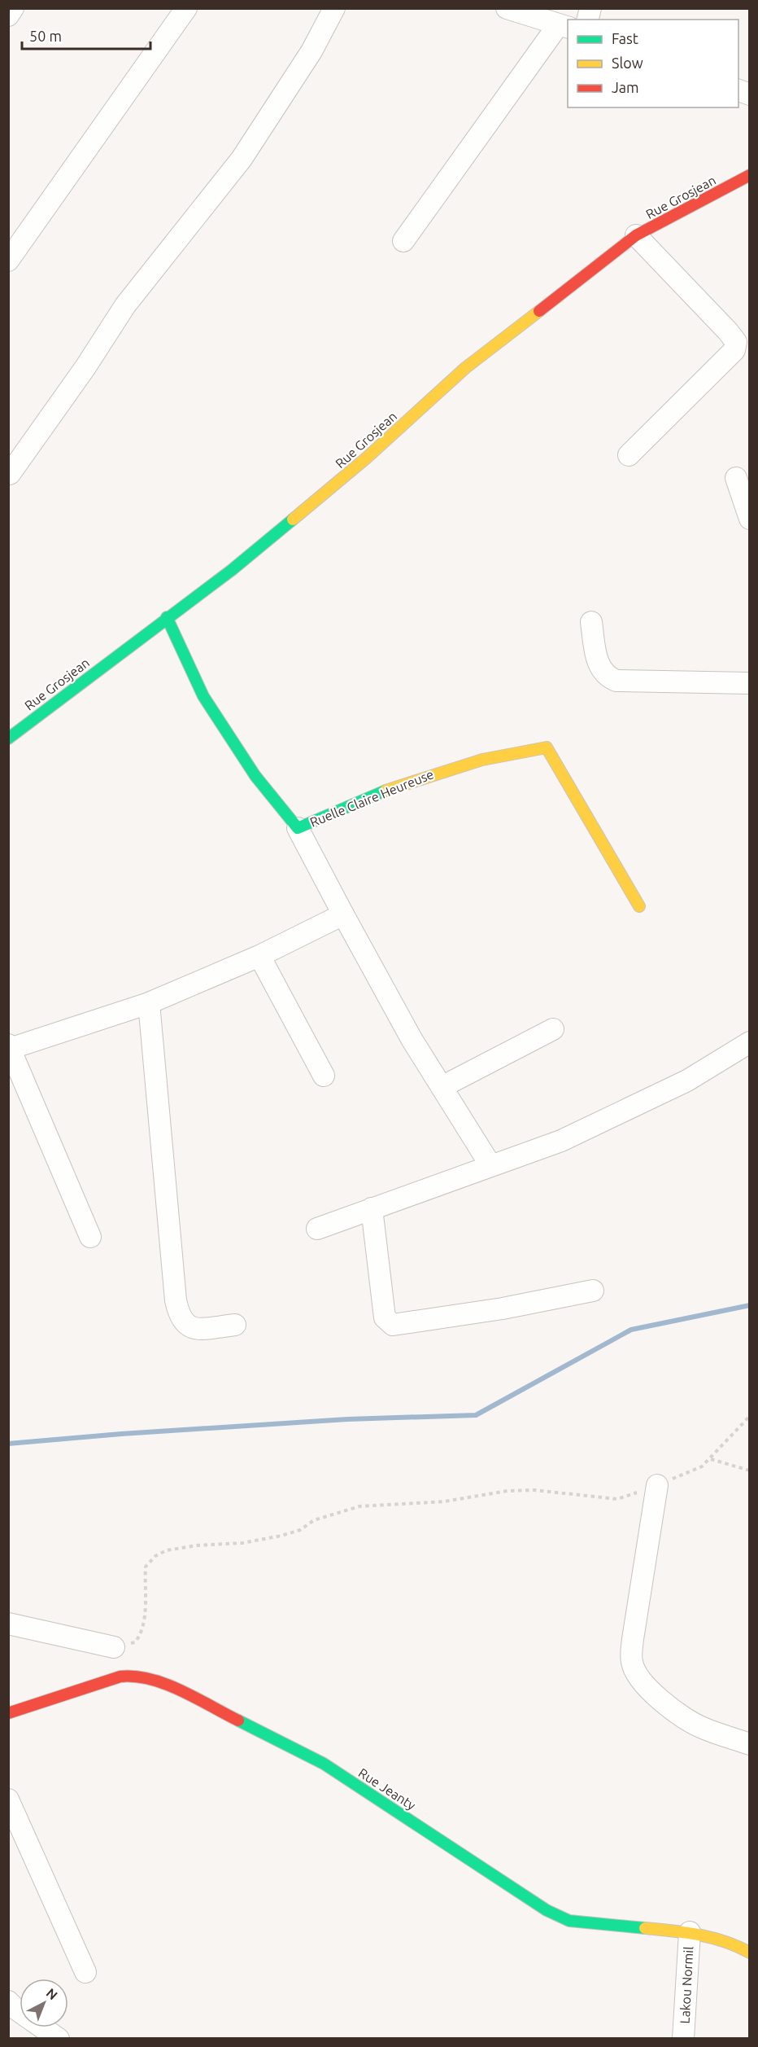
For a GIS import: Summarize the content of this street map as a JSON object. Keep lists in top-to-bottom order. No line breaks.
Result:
{"streets":{"street":["Rue Grosjean","Ruelle Claire Heureuse","Rue Jeanty","Lakou Normil"]},"crossings":[["Rue Grosjean","Ruelle Claire Heureuse"],["Rue Jeanty","Lakou Normil"]],"legend":["Fast","Slow","Jam"],"scale_bar":"50 m","north":"top right"}
